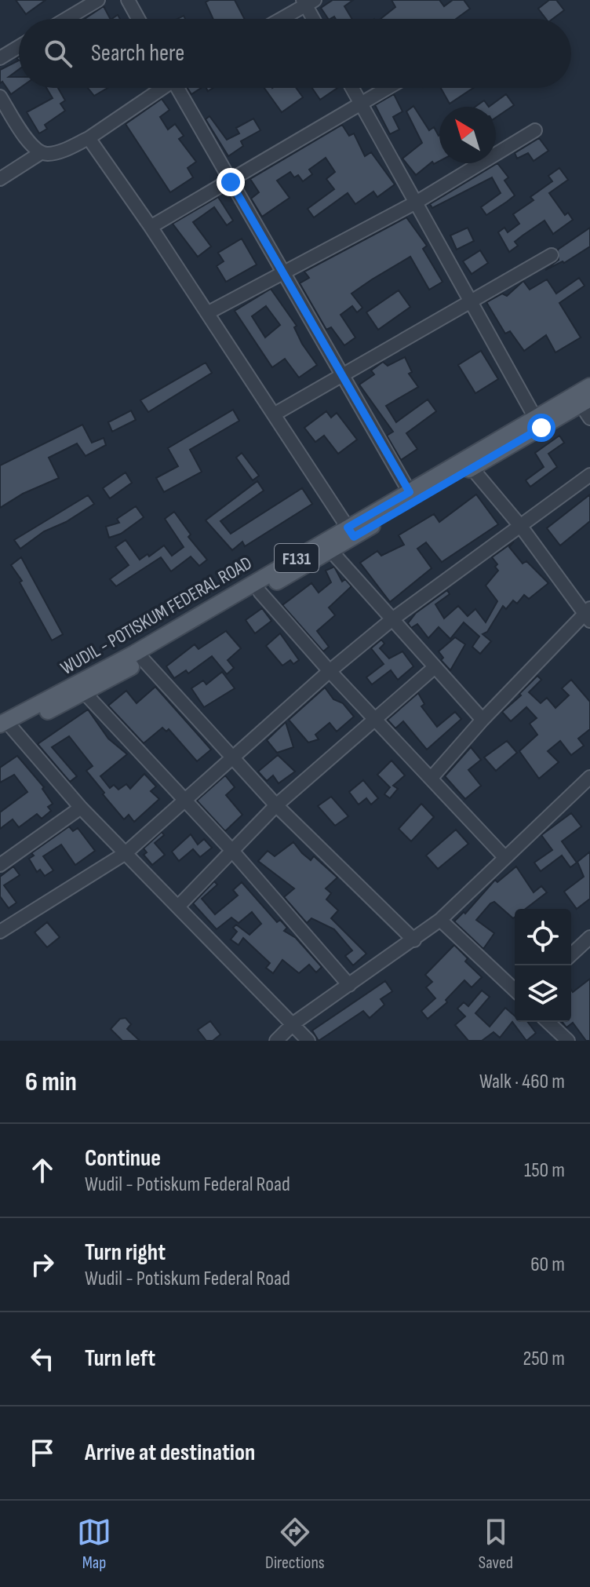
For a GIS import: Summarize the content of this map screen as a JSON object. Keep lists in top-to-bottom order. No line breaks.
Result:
{"streets":{"main road":["F131","WUDIL - POTISKUM FEDERAL ROAD"]},"north":"top left","page":{"search":"Search here","heading":["6 min","Walk · 460 m"],"list":[["Continue","Wudil - Potiskum Federal Road","150 m"],["Turn right","Wudil - Potiskum Federal Road","60 m"],["Turn left","250 m"],"Arrive at destination"],"nav":["Map","Directions","Saved"]}}
